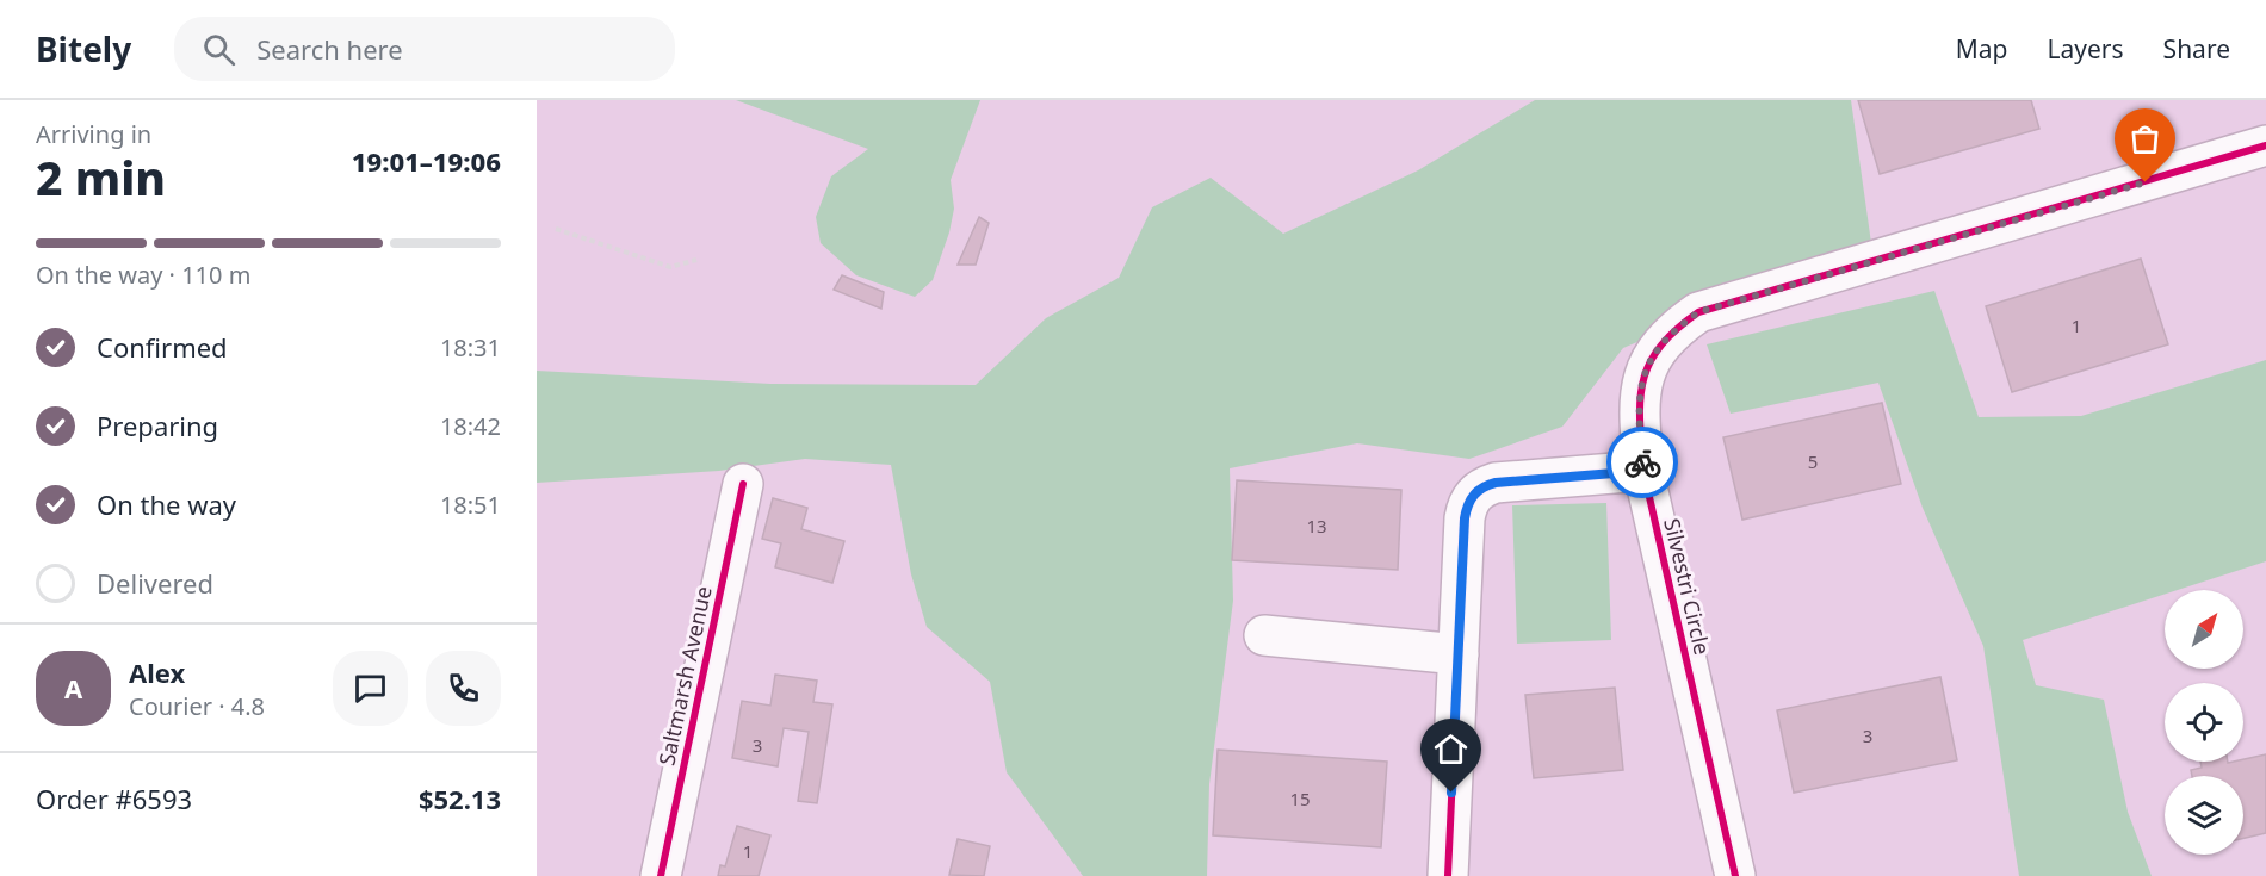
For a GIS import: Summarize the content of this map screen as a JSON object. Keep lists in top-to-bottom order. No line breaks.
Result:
{"streets":{"street":["Silvestri Circle","Saltmarsh Avenue"]},"house_numbers":["1","5","13","3","3","15","1"],"north":"top right","page":{"header":"Bitely","search":"Search here","nav":["Map","Layers","Share"],"heading":["2 min","Arriving in","19:01–19:06"],"panel":["Alex","Courier · 4.8","Order #6593","$52.13"],"bar":"On the way · 110 m","list":[["Confirmed","18:31"],["Preparing","18:42"],["On the way","18:51"],"Delivered"],"round":"A"}}
